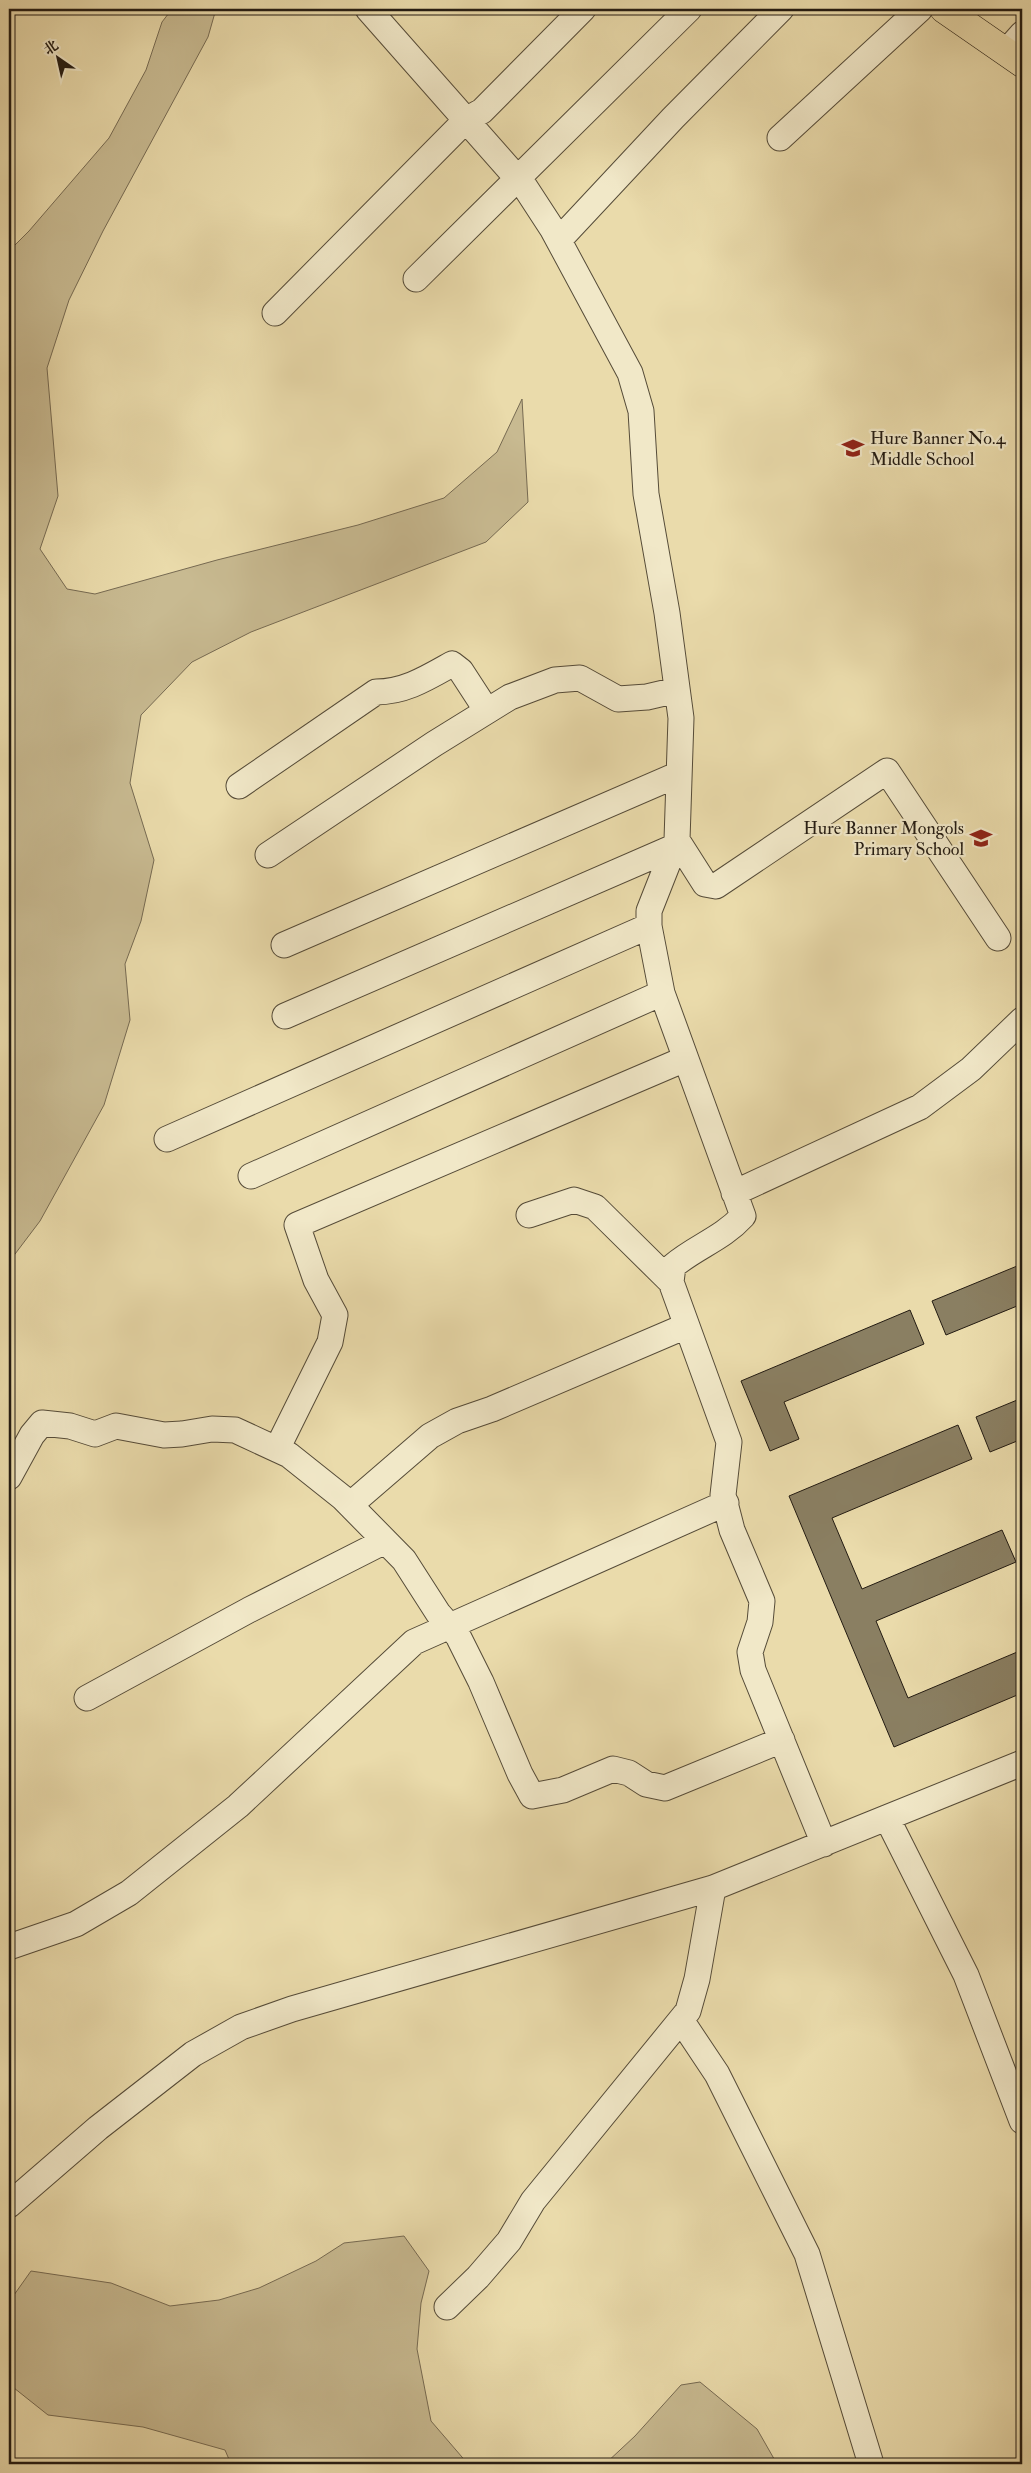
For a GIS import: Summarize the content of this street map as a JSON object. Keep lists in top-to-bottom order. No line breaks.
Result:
{"places":{"school or university":["Hure Banner No.4 Middle School","Hure Banner Mongols Primary School"]},"north":"top left"}
